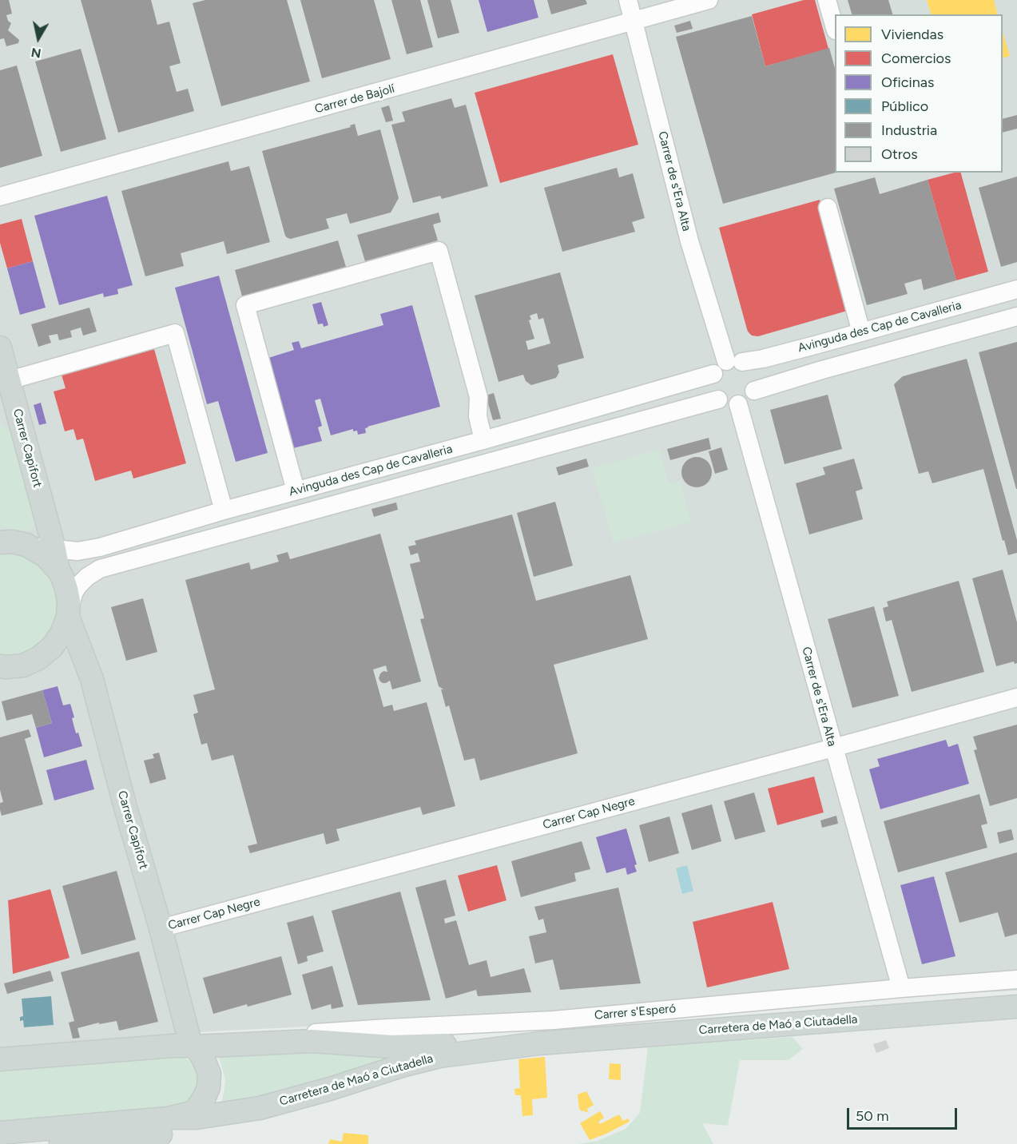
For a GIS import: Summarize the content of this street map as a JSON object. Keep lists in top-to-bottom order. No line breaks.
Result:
{"streets":{"main road":["Carrer Capifort","Carretera de Maó a Ciutadella"],"street":["Carrer de Bajolí","Carrer de s'Era Alta","Avinguda des Cap de Cavalleria","Carrer Cap Negre","Carrer s'Esperó"]},"crossings":[["Carrer de Bajolí","Carrer de s'Era Alta"],["Carrer de s'Era Alta","Avinguda des Cap de Cavalleria"],["Carrer de s'Era Alta","Carrer Cap Negre"],["Carrer de s'Era Alta","Carrer s'Esperó"],["Avinguda des Cap de Cavalleria","Carrer Capifort"],["Carrer Capifort","Carrer Cap Negre"],["Carrer Capifort","Carretera de Maó a Ciutadella"],["Carrer s'Esperó","Carretera de Maó a Ciutadella"]],"legend":["Viviendas","Comercios","Oficinas","Público","Industria","Otros"],"scale_bar":"50 m","north":"bottom"}
